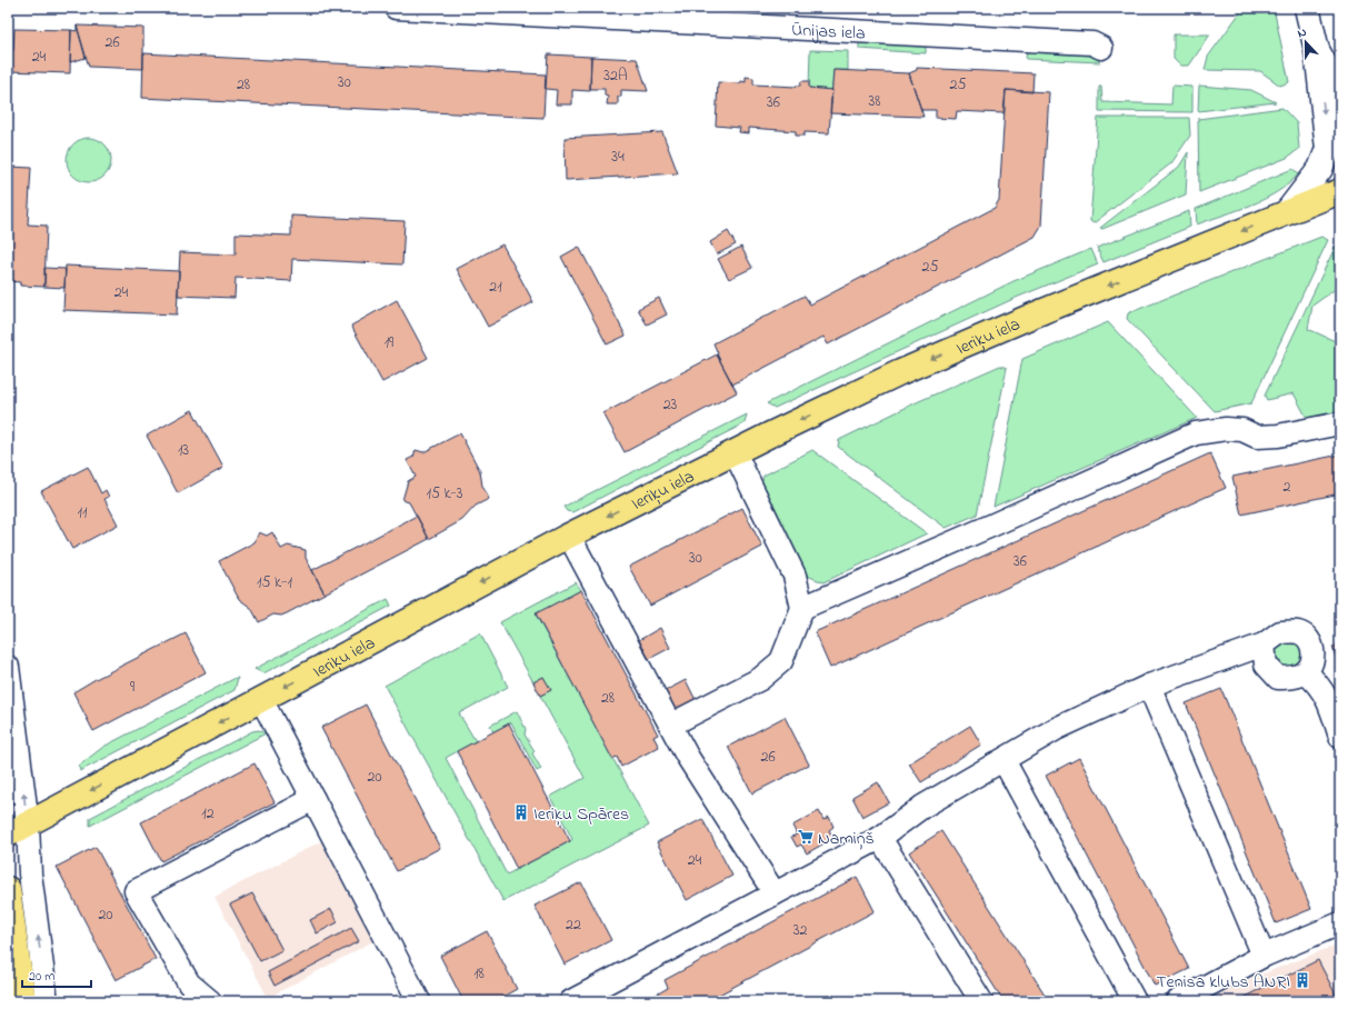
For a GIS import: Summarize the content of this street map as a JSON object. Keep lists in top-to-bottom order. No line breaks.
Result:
{"streets":{"main road":["Ieriķu iela"],"street":["Ūnijas iela"]},"one_way":["Ieriķu iela"],"places":{"building":["Ieriķu Spāres","Tenisa klubs ANRI"],"supermarket":["Namiņš"]},"house_numbers":["26","24","32A","30","28","25","38","36","34","25","21","24","19","23","13","2","15 k-3","11","30","36","15 k-1","9","28","26","20","12","24","20","22","32","18"],"scale_bar":"20 m","north":"top"}
